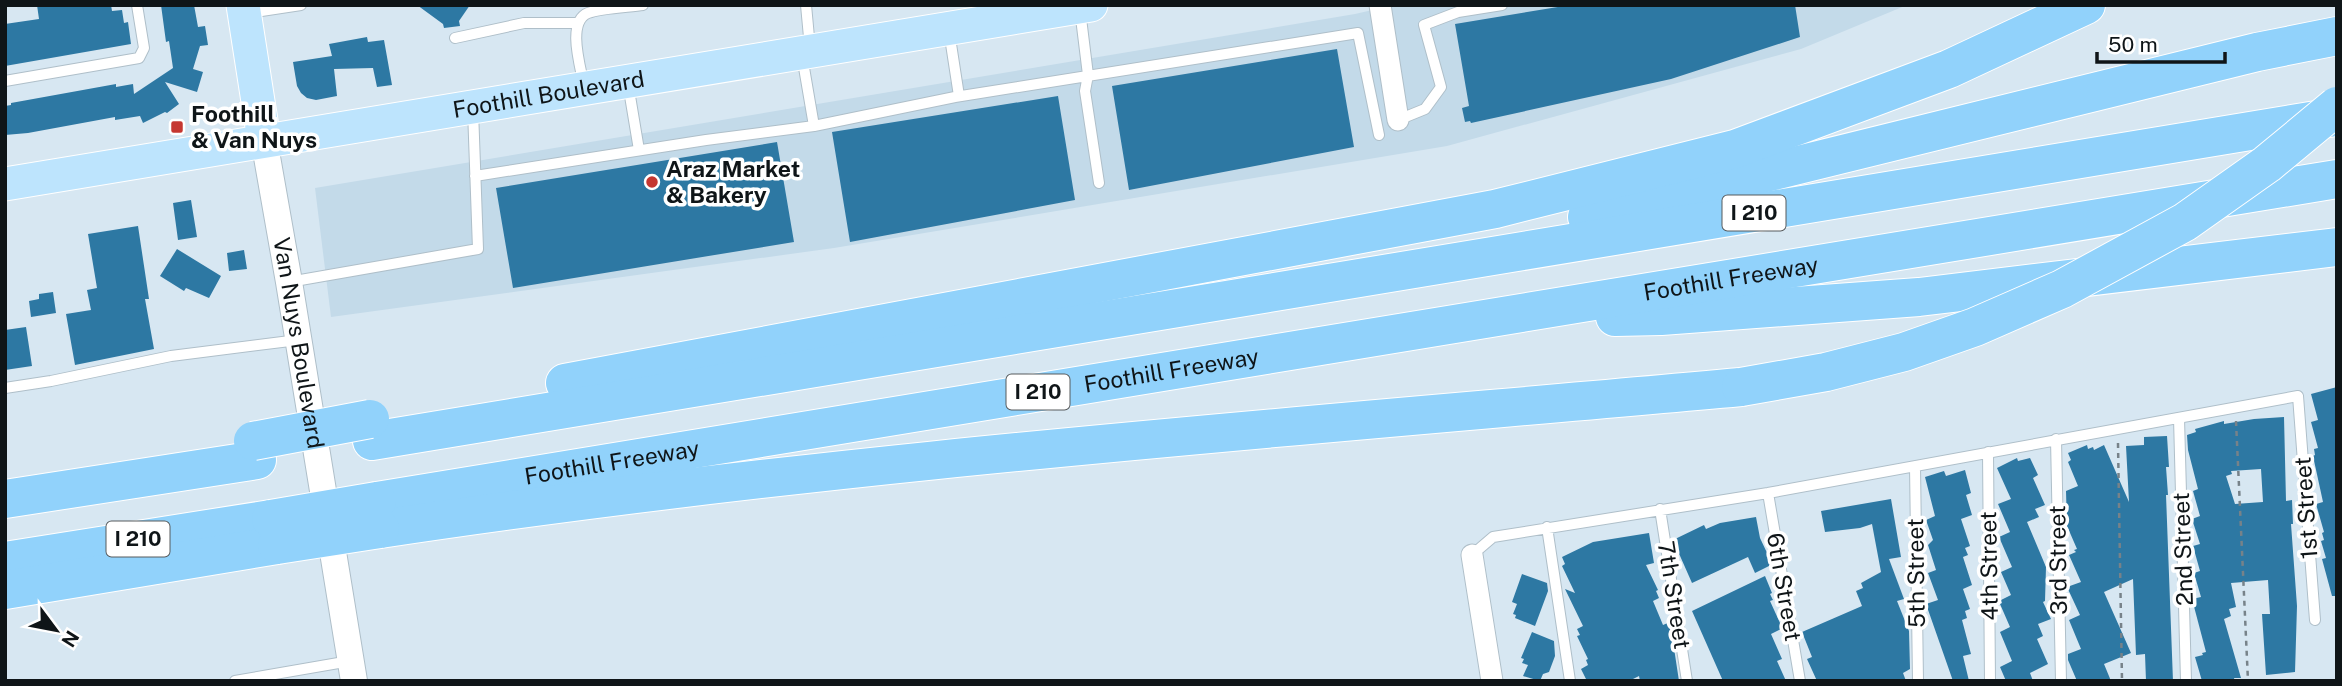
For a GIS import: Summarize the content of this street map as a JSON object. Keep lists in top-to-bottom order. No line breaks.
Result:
{"streets":{"highway":["I 210","Foothill Freeway"],"main road":["Foothill Boulevard","Van Nuys Boulevard"],"lane":["1st Street","2nd Street","3rd Street","4th Street","5th Street","6th Street","7th Street"]},"crossings":[["Foothill Boulevard","Van Nuys Boulevard"]],"places":{"transit":["Foothill & Van Nuys"],"other":["Araz Market & Bakery"]},"scale_bar":"50 m","north":"bottom right"}
